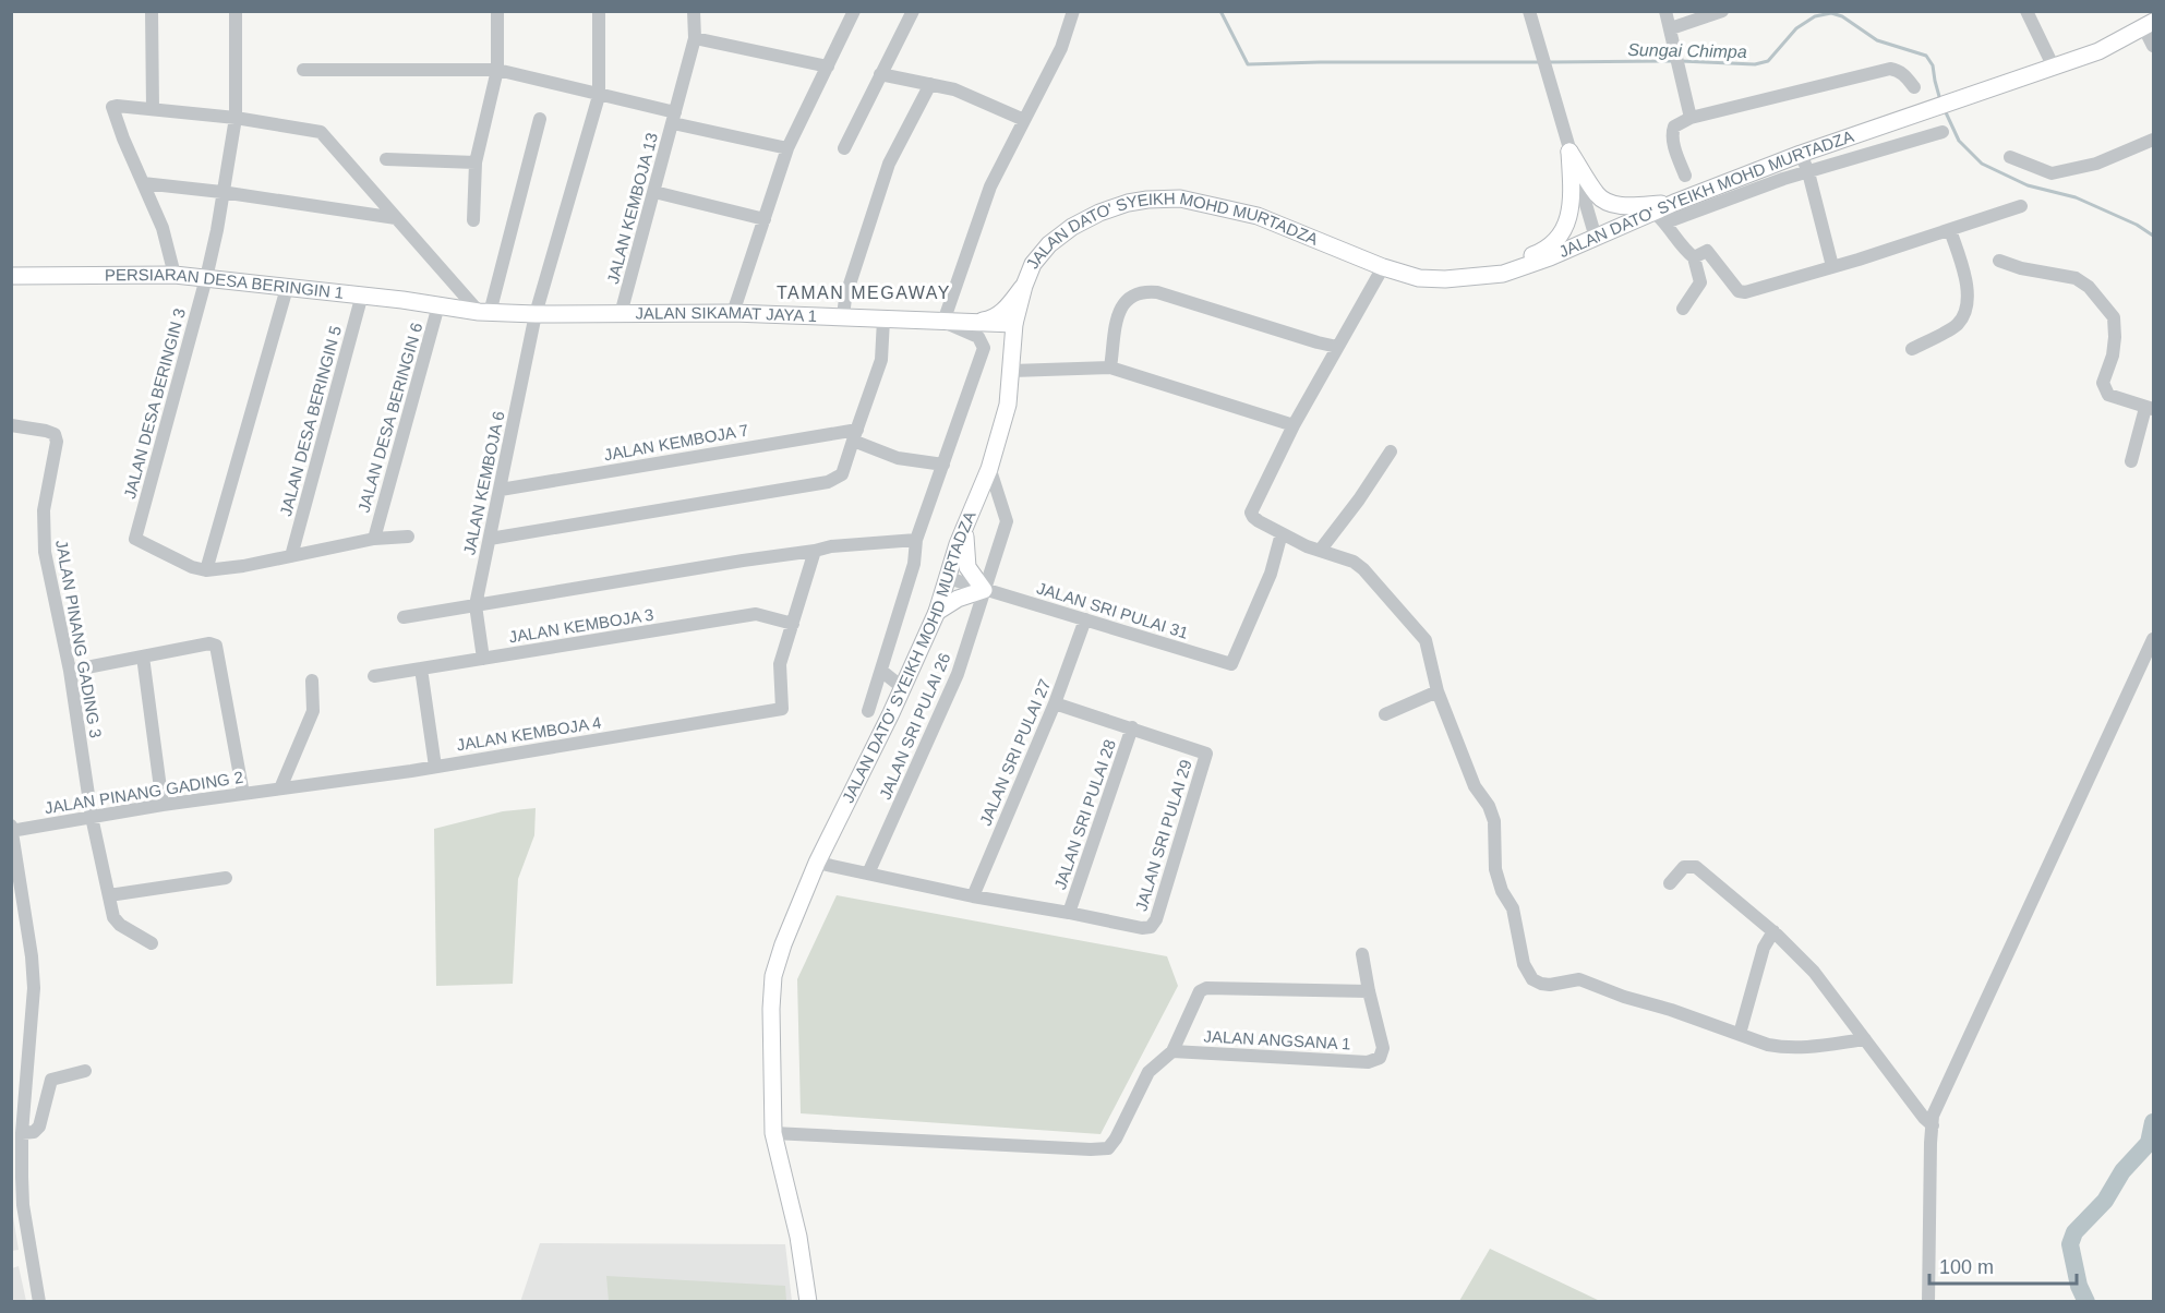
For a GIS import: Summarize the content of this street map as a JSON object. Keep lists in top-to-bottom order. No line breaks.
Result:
{"streets":{"main road":["JALAN DATO' SYEIKH MOHD MURTADZA","PERSIARAN DESA BERINGIN 1","JALAN SIKAMAT JAYA 1"],"street":["JALAN KEMBOJA 13","JALAN DESA BERINGIN 3","JALAN DESA BERINGIN 6","JALAN DESA BERINGIN 5","JALAN KEMBOJA 7","JALAN KEMBOJA 6","JALAN SRI PULAI 31","JALAN KEMBOJA 3","JALAN PINANG GADING 3","JALAN SRI PULAI 26","JALAN KEMBOJA 4","JALAN SRI PULAI 27","JALAN PINANG GADING 2","JALAN SRI PULAI 28","JALAN SRI PULAI 29","JALAN ANGSANA 1"]},"crossings":[["JALAN DATO' SYEIKH MOHD MURTADZA","JALAN SIKAMAT JAYA 1"],["JALAN DATO' SYEIKH MOHD MURTADZA","JALAN SRI PULAI 31"],["JALAN DATO' SYEIKH MOHD MURTADZA","JALAN SRI PULAI 26"],["JALAN KEMBOJA 13","JALAN SIKAMAT JAYA 1"],["PERSIARAN DESA BERINGIN 1","JALAN SIKAMAT JAYA 1"],["PERSIARAN DESA BERINGIN 1","JALAN DESA BERINGIN 3"],["PERSIARAN DESA BERINGIN 1","JALAN DESA BERINGIN 6"],["PERSIARAN DESA BERINGIN 1","JALAN DESA BERINGIN 5"],["JALAN SIKAMAT JAYA 1","JALAN DESA BERINGIN 6"],["JALAN SIKAMAT JAYA 1","JALAN KEMBOJA 6"],["JALAN KEMBOJA 7","JALAN KEMBOJA 6"],["JALAN KEMBOJA 6","JALAN KEMBOJA 3"],["JALAN SRI PULAI 31","JALAN SRI PULAI 26"],["JALAN SRI PULAI 31","JALAN SRI PULAI 27"],["JALAN KEMBOJA 3","JALAN KEMBOJA 4"],["JALAN PINANG GADING 3","JALAN PINANG GADING 2"],["JALAN KEMBOJA 4","JALAN PINANG GADING 2"],["JALAN SRI PULAI 28","JALAN SRI PULAI 29"]],"districts":["TAMAN MEGAWAY"],"water":["Sungai Chimpa"],"scale_bar":"100 m"}
